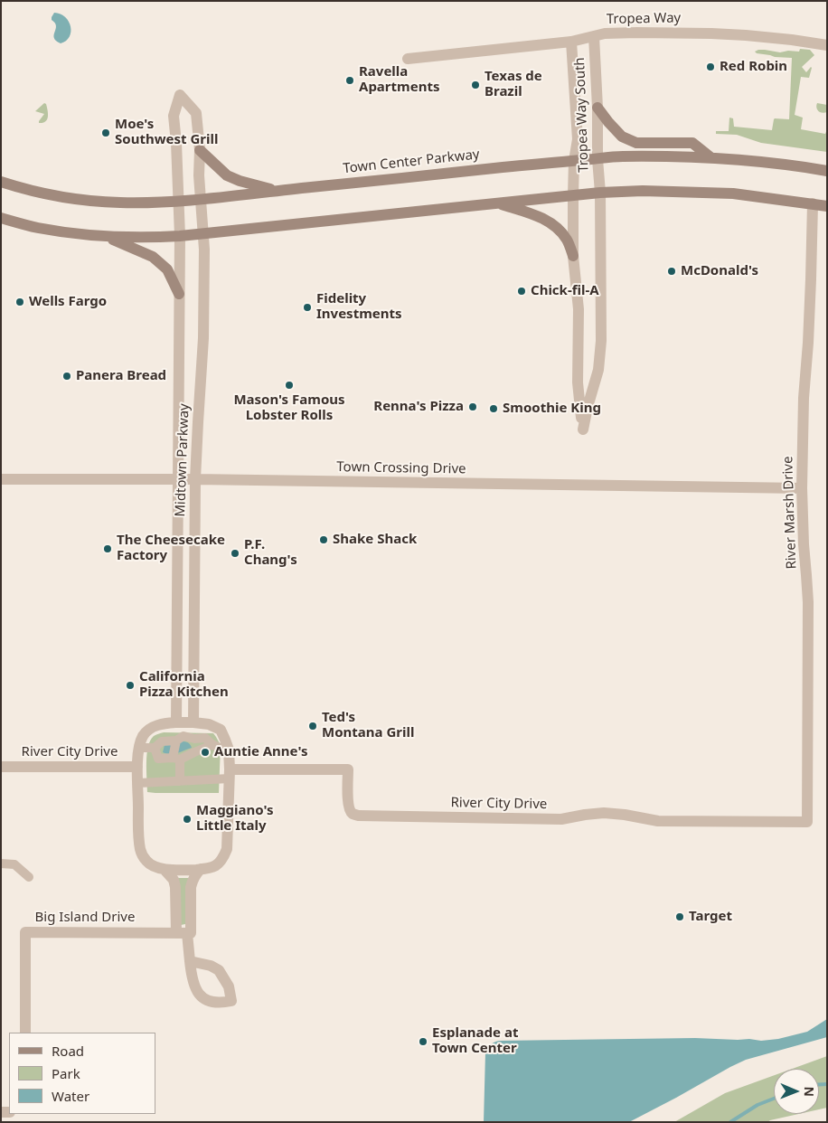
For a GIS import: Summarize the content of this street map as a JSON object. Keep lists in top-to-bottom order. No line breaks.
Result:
{"streets":{"main road":["Town Center Parkway"],"street":["Tropea Way","Tropea Way South","Midtown Parkway","Town Crossing Drive","River Marsh Drive","River City Drive","Big Island Drive"]},"crossings":[["Tropea Way","Tropea Way South"],["Tropea Way South","Town Center Parkway"],["Town Center Parkway","Midtown Parkway"],["Midtown Parkway","Town Crossing Drive"],["Town Crossing Drive","River Marsh Drive"],["River Marsh Drive","River City Drive"]],"places":["Red Robin","Ravella Apartments","Texas de Brazil","Moe's Southwest Grill","McDonald's","Chick-fil-A","Wells Fargo","Fidelity Investments","Panera Bread","Mason's Famous Lobster Rolls","Renna's Pizza","Smoothie King","Shake Shack","The Cheesecake Factory","P.F. Chang's","California Pizza Kitchen","Ted's Montana Grill","Auntie Anne's","Maggiano's Little Italy","Target","Esplanade at Town Center"],"legend":["Road","Park","Water"],"north":"right"}
